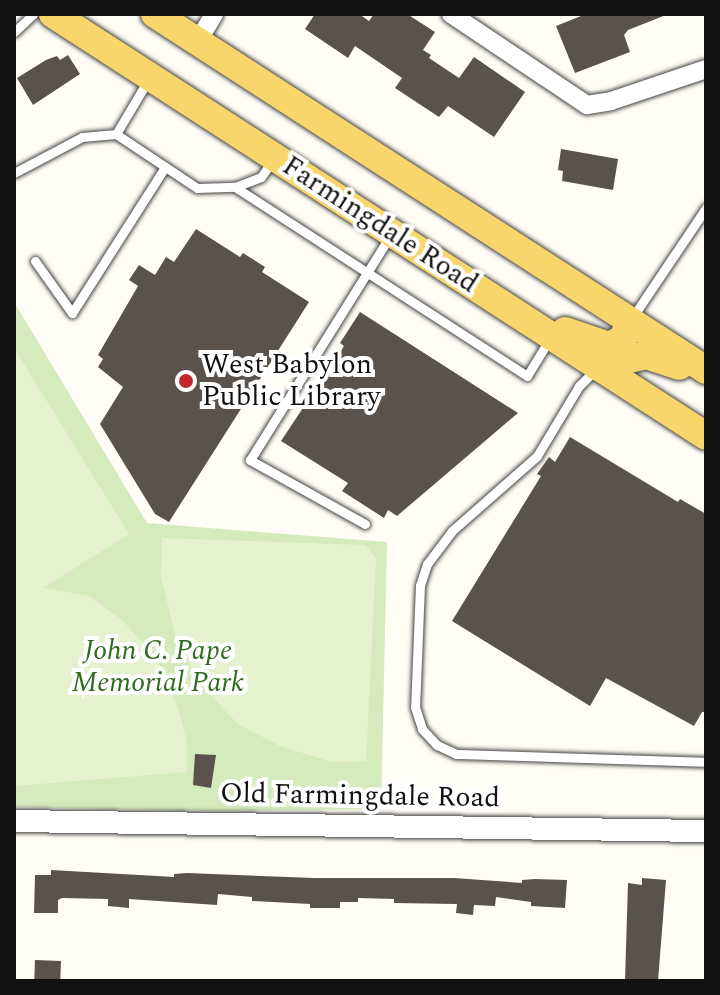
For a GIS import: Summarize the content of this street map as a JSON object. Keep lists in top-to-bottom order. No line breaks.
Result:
{"streets":{"main road":["Farmingdale Road"],"street":["Old Farmingdale Road"]},"parks":["John C. Pape Memorial Park"],"places":["West Babylon Public Library"]}
